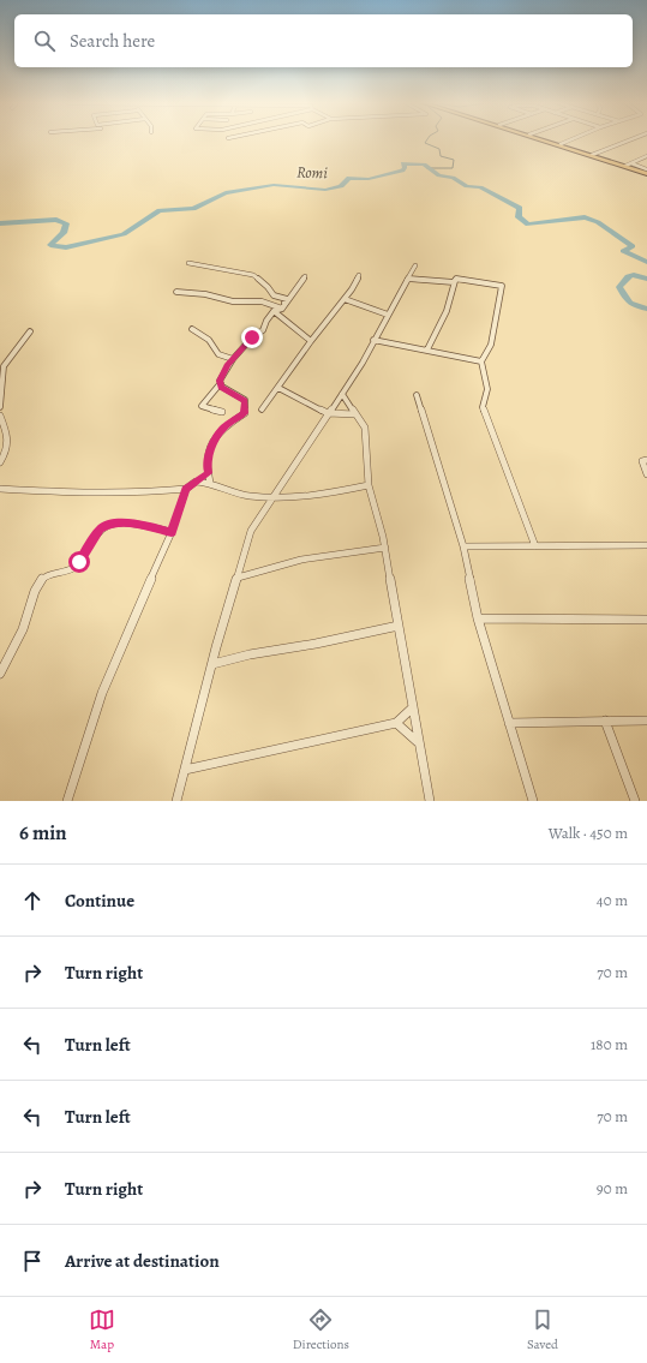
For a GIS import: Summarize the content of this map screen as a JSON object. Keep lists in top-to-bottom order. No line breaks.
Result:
{"water":["Romi"],"page":{"search":"Search here","heading":["6 min","Walk · 450 m"],"list":[["Continue","40 m"],["Turn right","70 m"],["Turn left","180 m"],["Turn left","70 m"],["Turn right","90 m"],"Arrive at destination"],"nav":["Map","Directions","Saved"]}}
